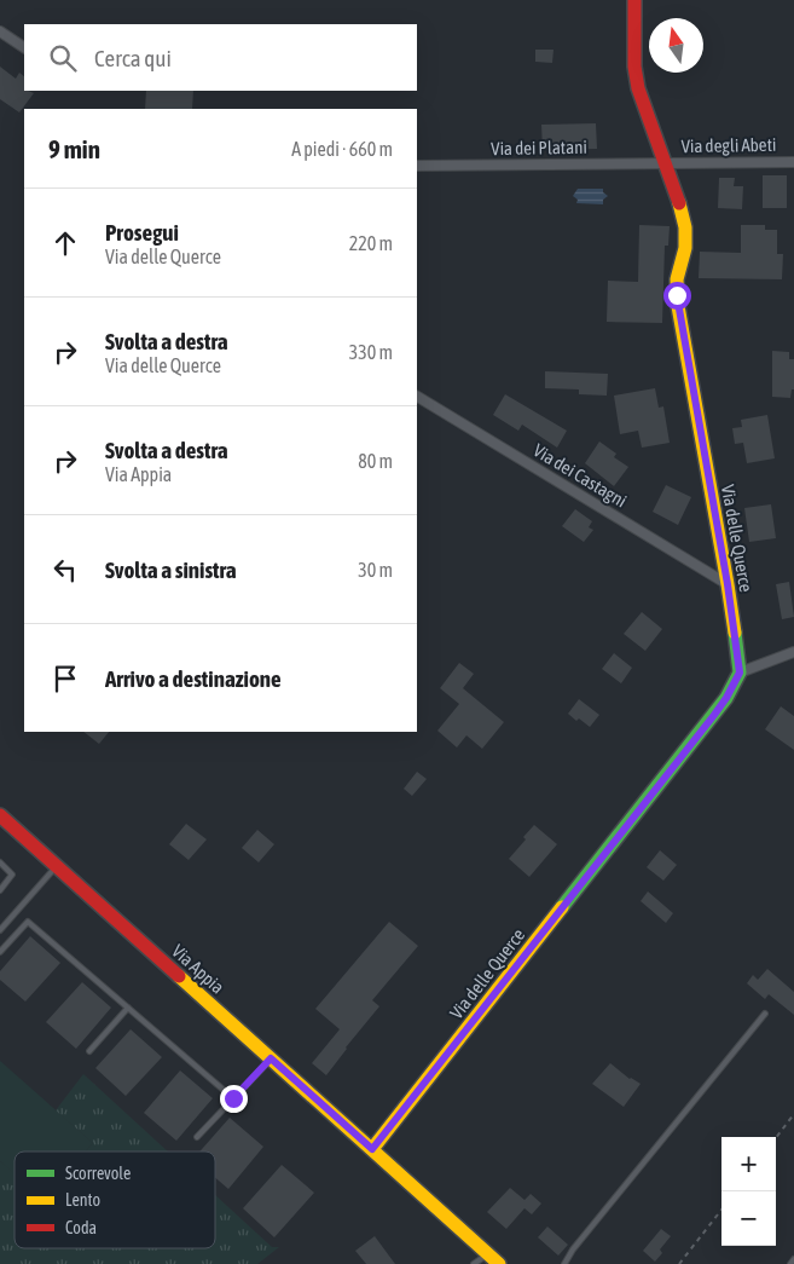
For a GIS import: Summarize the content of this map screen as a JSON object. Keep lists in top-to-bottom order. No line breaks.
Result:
{"streets":{"street":["Via degli Abeti","Via dei Platani","Via dei Castagni","Via delle Querce","Via Appia"]},"crossings":[["Via degli Abeti","Via dei Platani"],["Via degli Abeti","Via delle Querce"],["Via dei Platani","Via delle Querce"],["Via dei Castagni","Via delle Querce"],["Via delle Querce","Via Appia"]],"legend":["Scorrevole","Lento","Coda"],"north":"top","page":{"search":"Cerca qui","heading":["9 min","A piedi · 660 m"],"list":[["Prosegui","Via delle Querce","220 m"],["Svolta a destra","Via delle Querce","330 m"],["Svolta a destra","Via Appia","80 m"],["Svolta a sinistra","30 m"],"Arrivo a destinazione"],"map_buttons":["+","−"]}}
